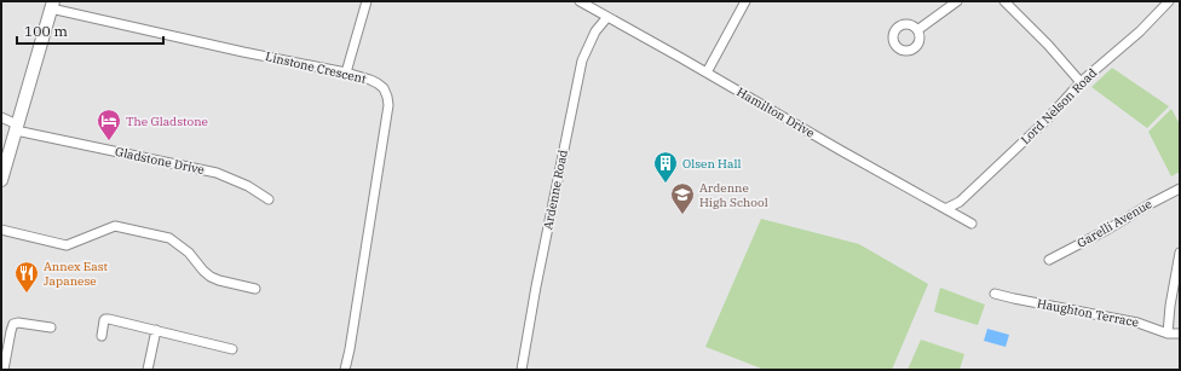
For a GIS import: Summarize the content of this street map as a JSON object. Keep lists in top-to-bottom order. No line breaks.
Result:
{"streets":{"street":["Linstone Crescent","Lord Nelson Road","Hamilton Drive","Gladstone Drive","Ardenne Road","Garelli Avenue","Haughton Terrace"]},"crossings":[["Lord Nelson Road","Hamilton Drive"],["Hamilton Drive","Ardenne Road"]],"places":{"hotel":["The Gladstone"],"building":["Olsen Hall"],"school or university":["Ardenne High School"],"restaurant":["Annex East Japanese"]},"scale_bar":"100 m"}
